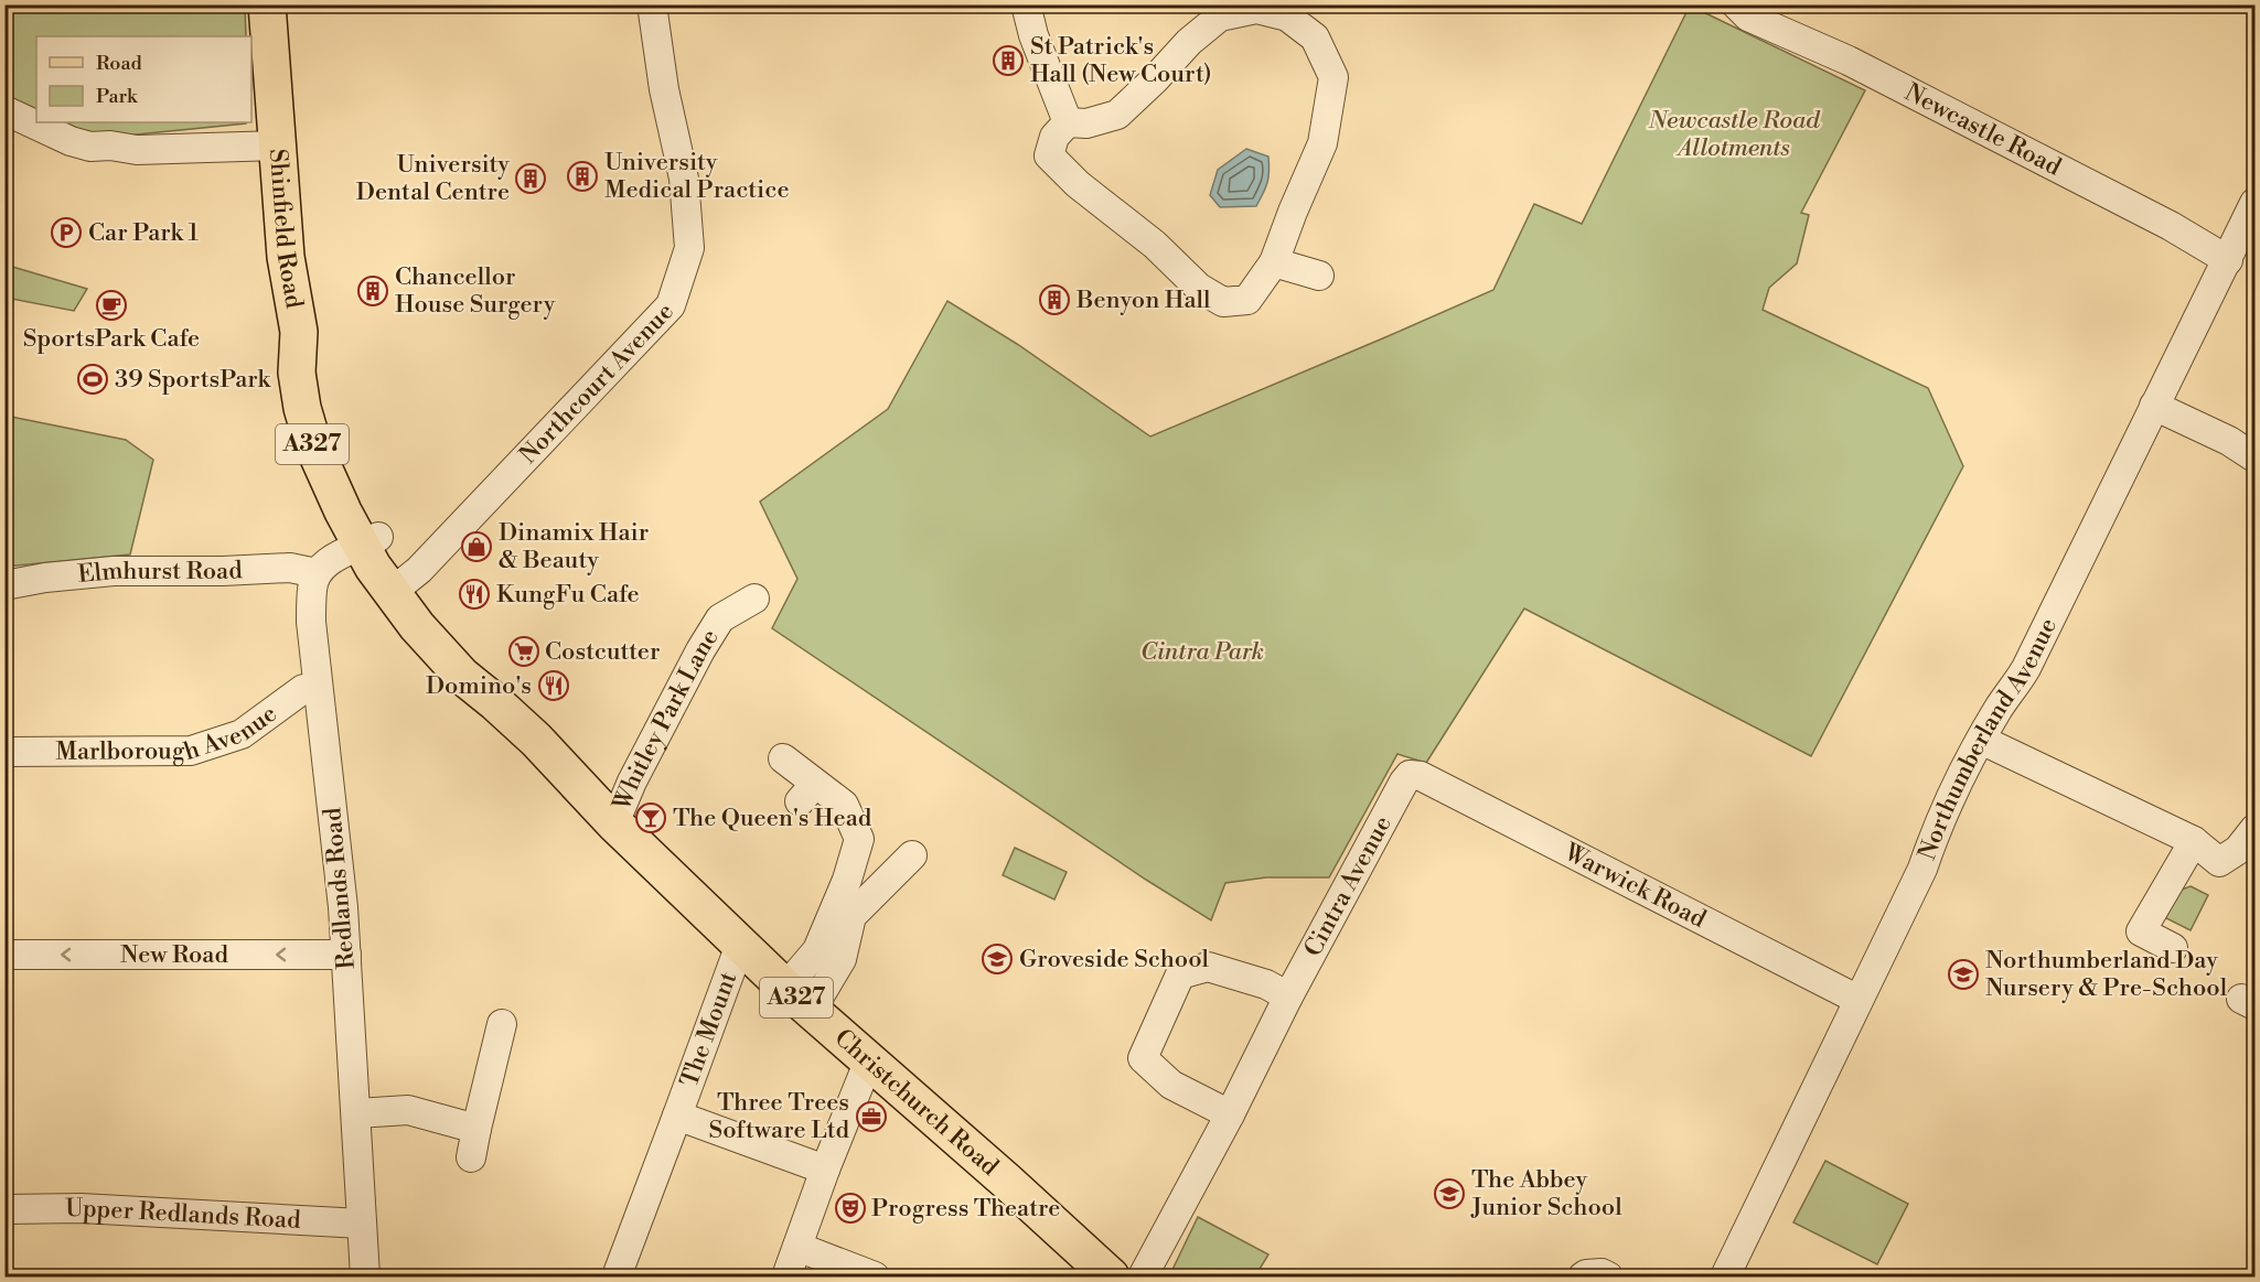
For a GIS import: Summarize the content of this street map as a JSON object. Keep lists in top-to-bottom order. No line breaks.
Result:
{"streets":{"main road":["Shinfield Road","A327","Christchurch Road"],"street":["Newcastle Road","Northcourt Avenue","Elmhurst Road","Whitley Park Lane","Marlborough Avenue","Northumberland Avenue","Cintra Avenue","Warwick Road","Redlands Road","New Road","The Mount","Upper Redlands Road"]},"crossings":[["Newcastle Road","Northumberland Avenue"],["Shinfield Road","Christchurch Road"],["Northcourt Avenue","Christchurch Road"],["Elmhurst Road","Redlands Road"],["Whitley Park Lane","Christchurch Road"],["Marlborough Avenue","Redlands Road"],["Northumberland Avenue","Warwick Road"],["Cintra Avenue","Warwick Road"],["Redlands Road","New Road"],["Redlands Road","Upper Redlands Road"],["The Mount","Christchurch Road"]],"one_way":["New Road"],"parks":["Newcastle Road Allotments","Cintra Park"],"places":{"building":["St Patrick's Hall (New Court)","University Medical Practice","University Dental Centre","Chancellor House Surgery","Benyon Hall"],"parking":["Car Park 1"],"cafe":["SportsPark Cafe"],"sports":["39 SportsPark"],"shop":["Dinamix Hair & Beauty"],"restaurant":["KungFu Cafe","Domino's"],"supermarket":["Costcutter"],"bar":["The Queen's Head"],"school or university":["Groveside School","Northumberland Day Nursery & Pre-School","The Abbey Junior School"],"office":["Three Trees Software Ltd"],"theatre":["Progress Theatre"]},"legend":["Road","Park"]}
